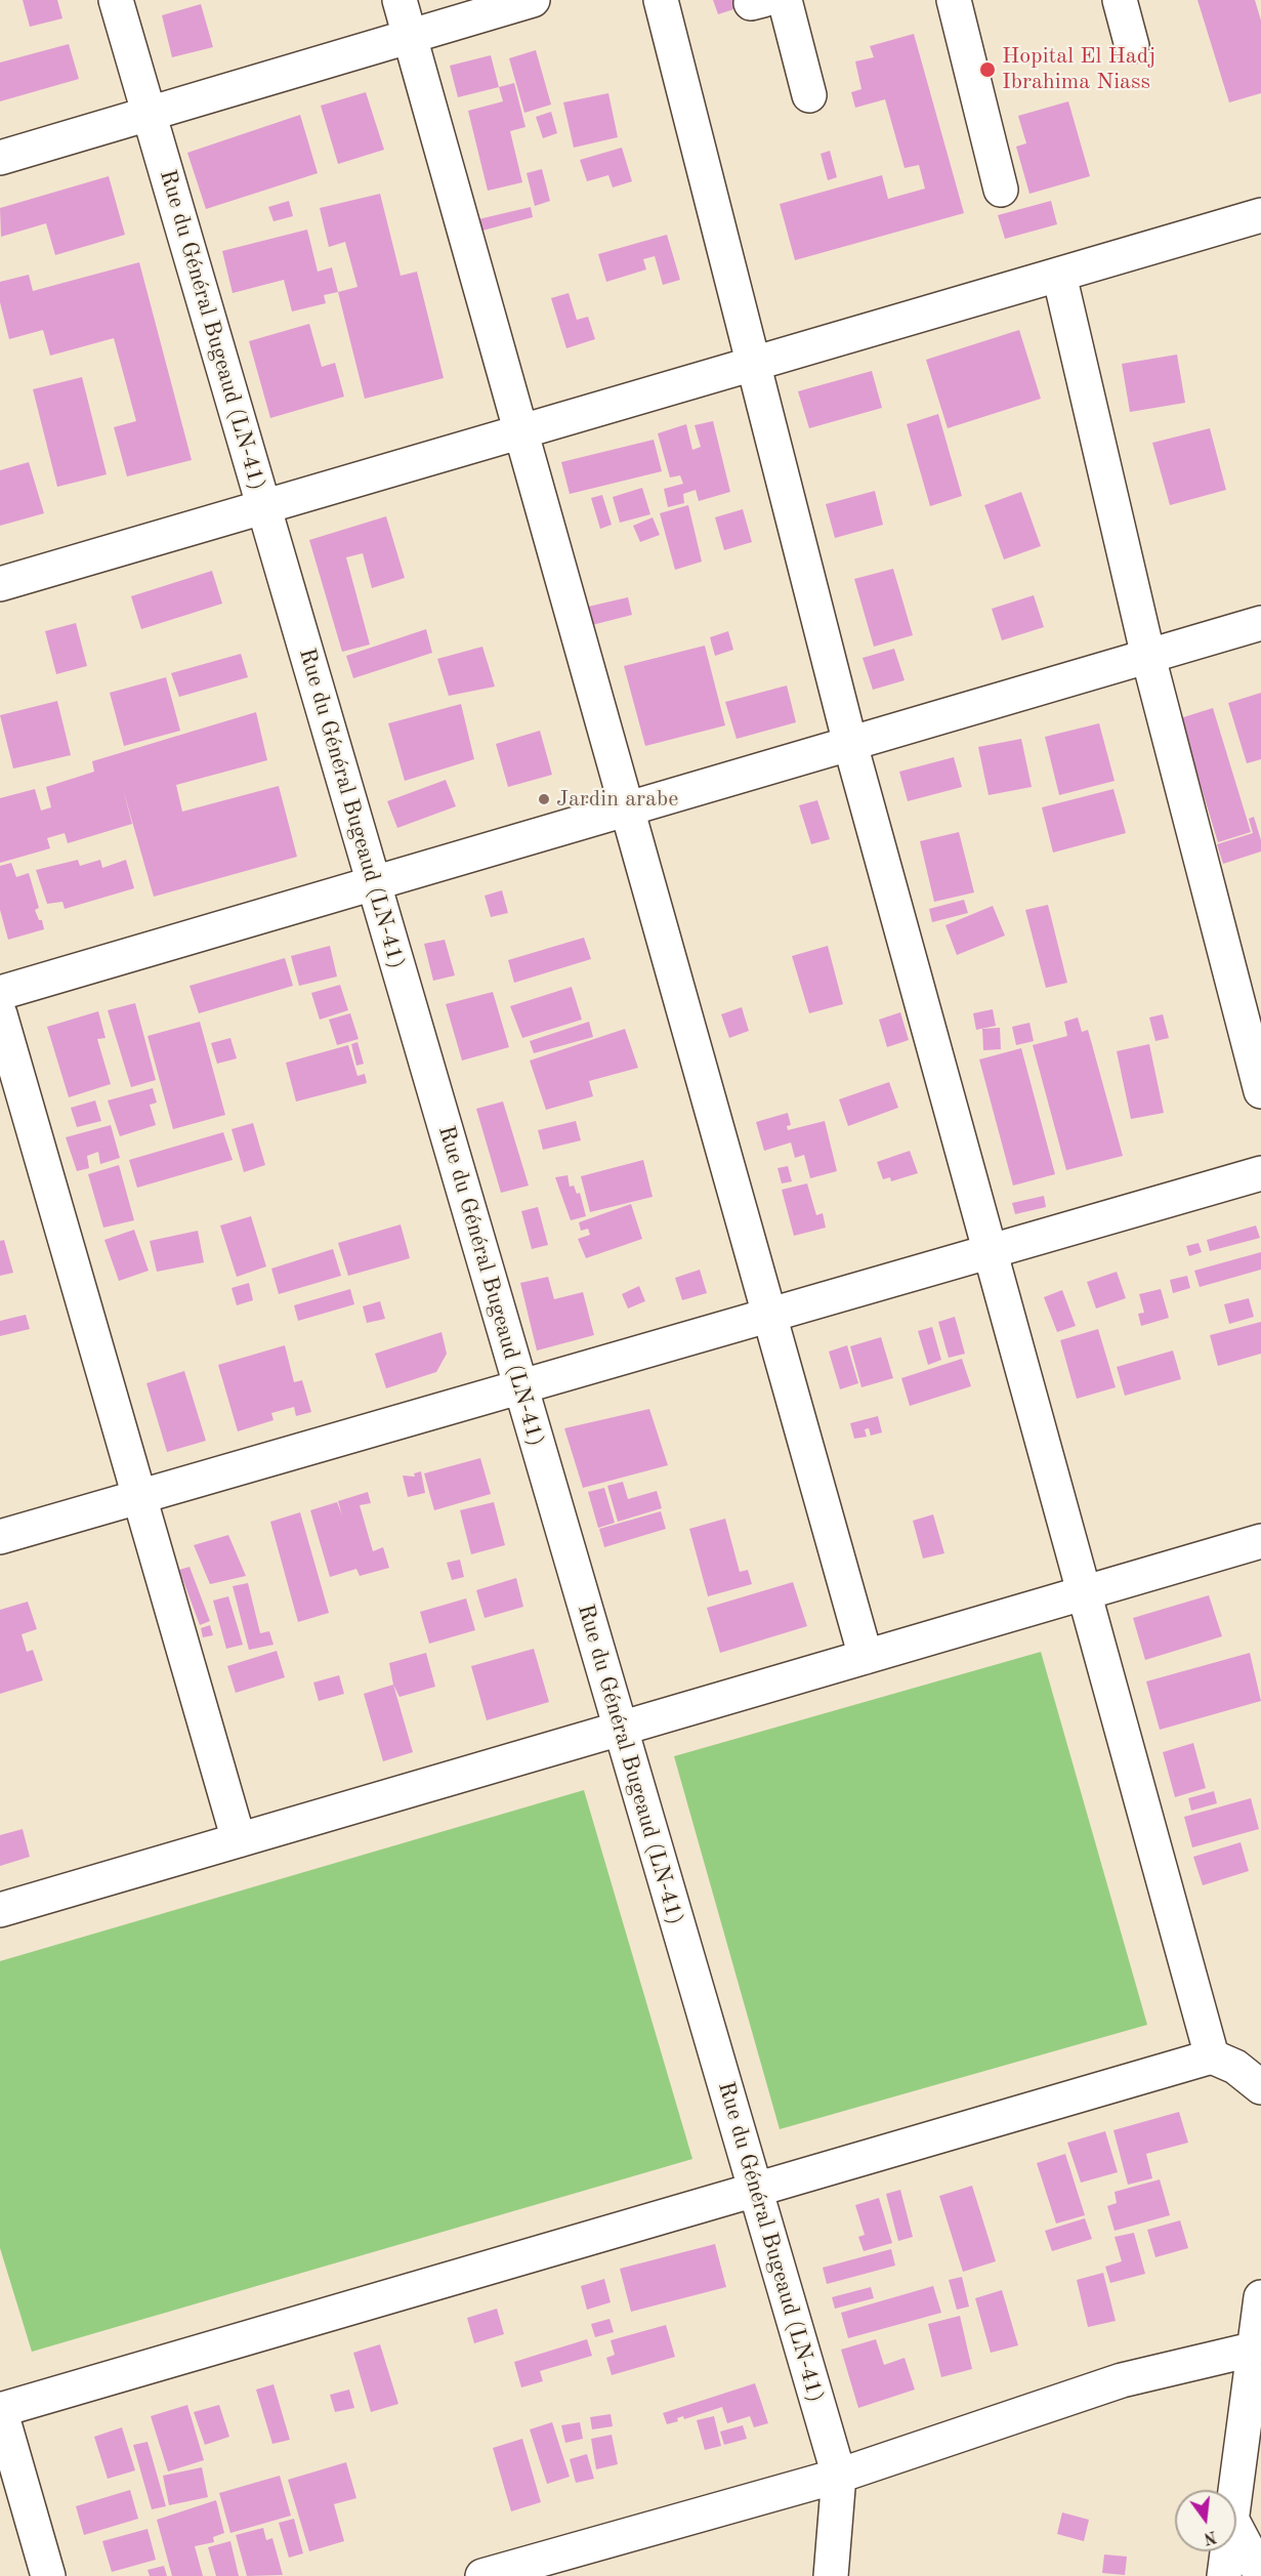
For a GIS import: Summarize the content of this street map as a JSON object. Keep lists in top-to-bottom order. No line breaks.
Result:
{"streets":{"street":["Rue du Général Bugeaud (LN-41)"]},"places":["Hopital El Hadj Ibrahima Niass","Jardin arabe"],"north":"bottom"}
